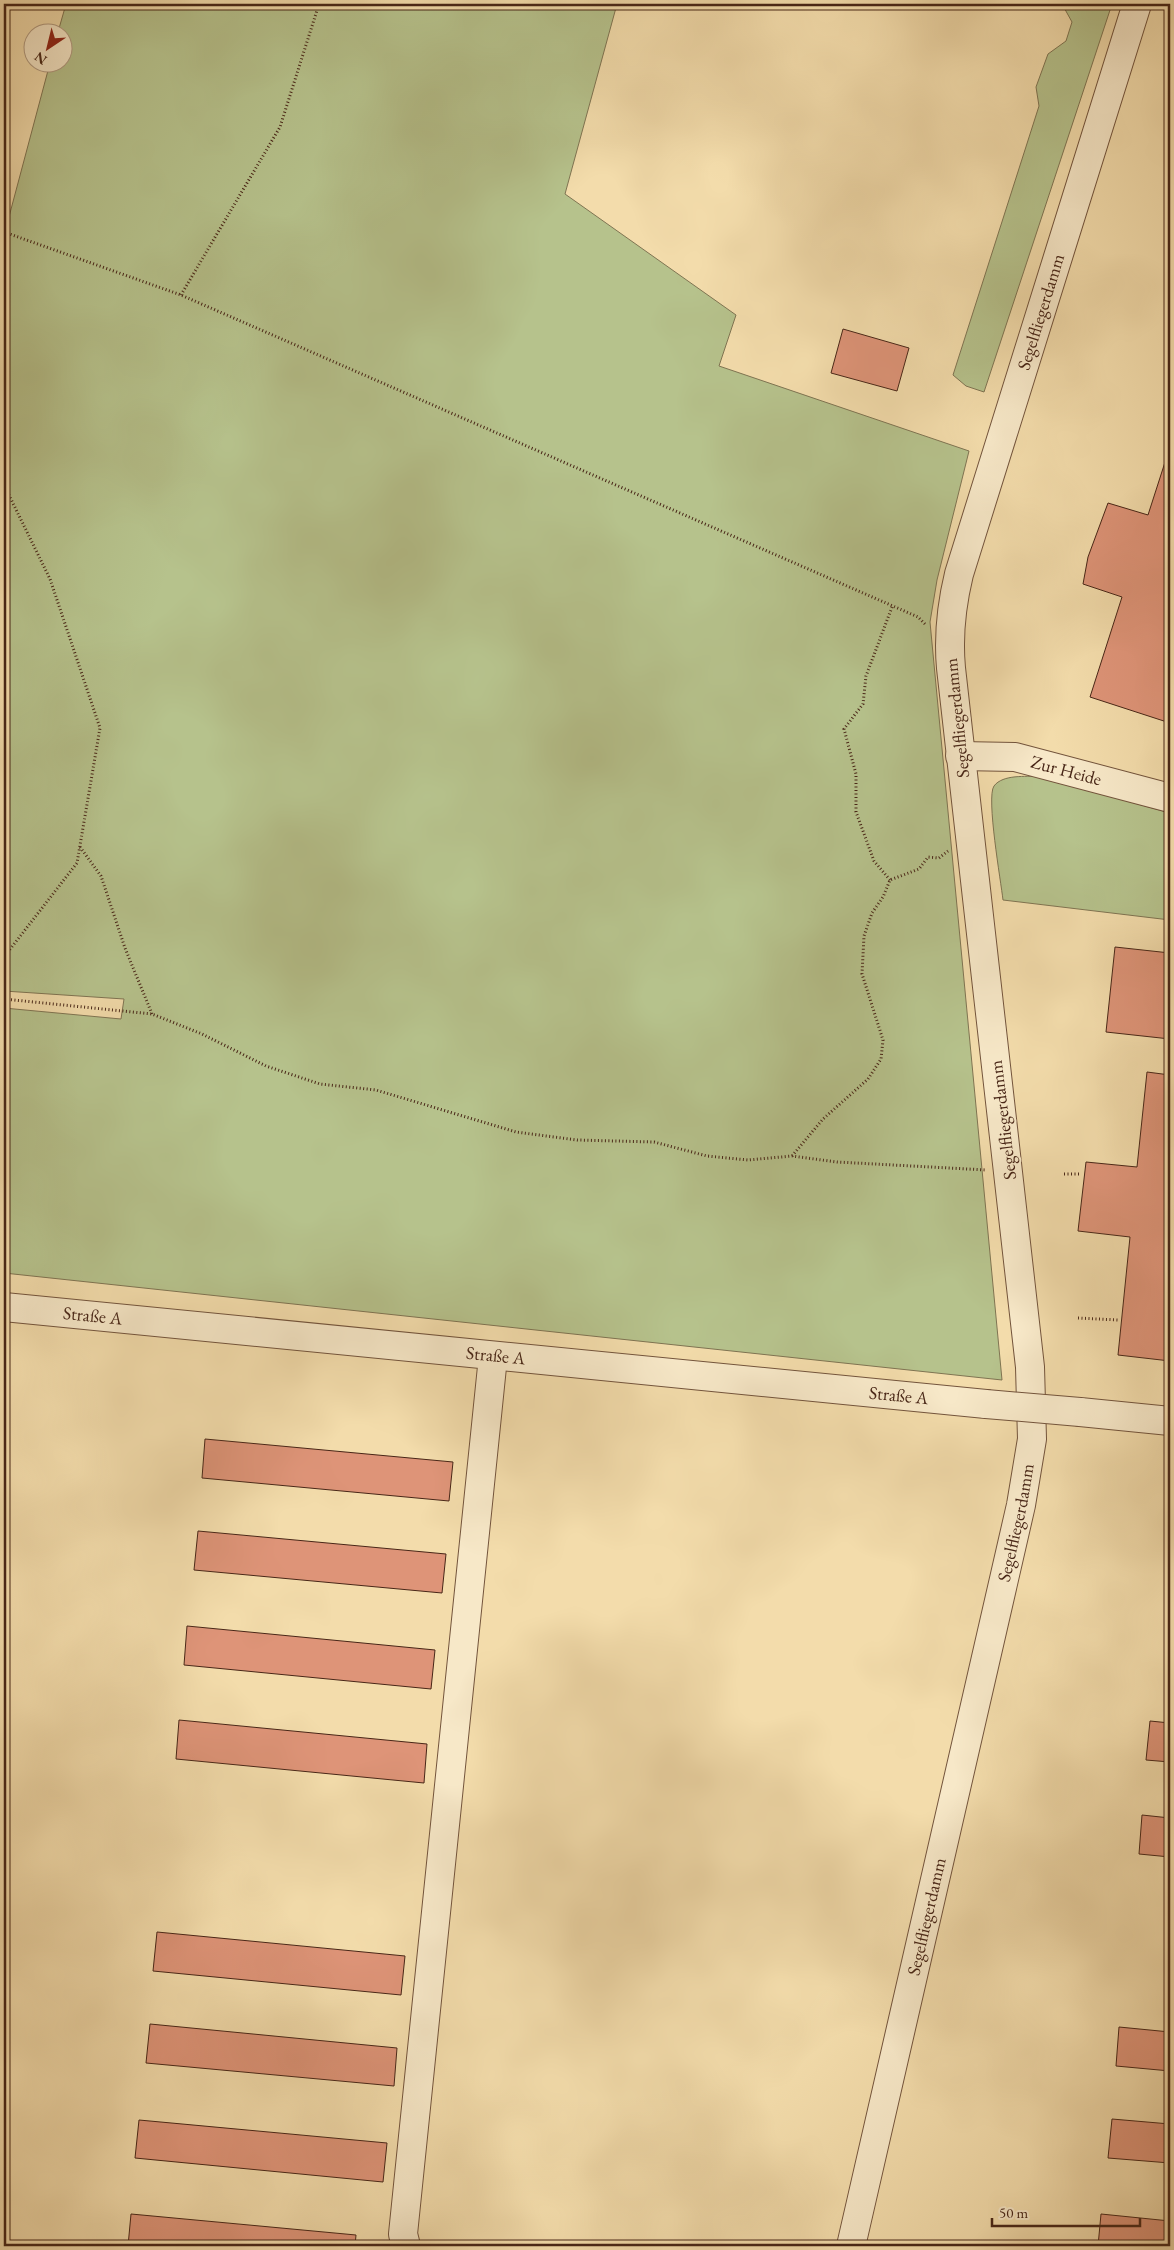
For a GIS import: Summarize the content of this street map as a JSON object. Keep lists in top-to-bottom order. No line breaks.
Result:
{"streets":{"street":["Segelfliegerdamm","Zur Heide","Straße A"]},"crossings":[["Segelfliegerdamm","Zur Heide"]],"scale_bar":"50 m","north":"bottom left"}
